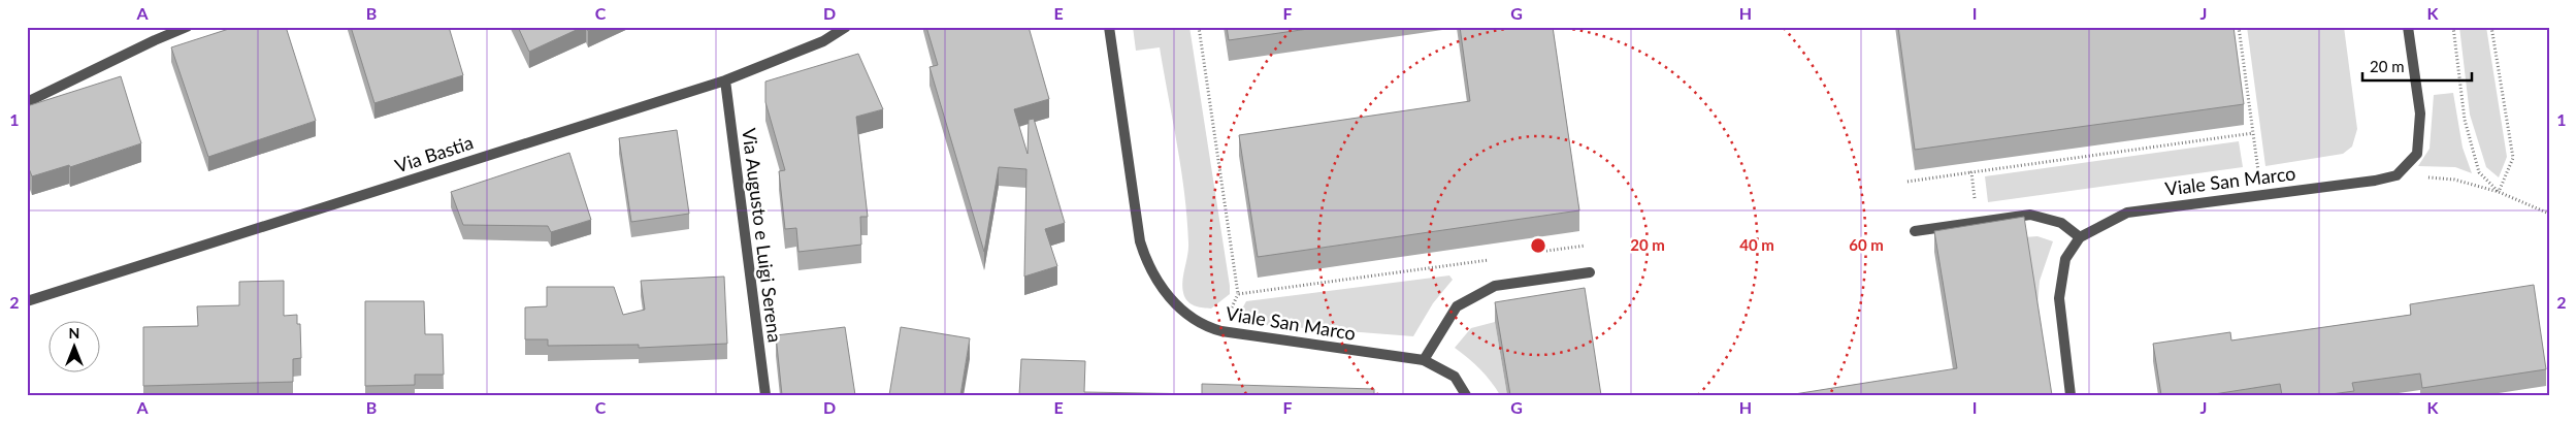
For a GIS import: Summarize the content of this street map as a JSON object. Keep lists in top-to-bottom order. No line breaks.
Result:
{"streets":{"street":["Via Bastia","Viale San Marco","Via Augusto e Luigi Serena"]},"crossings":[["Via Bastia","Via Augusto e Luigi Serena"]],"scale_bar":"20 m","north":"top","grid":{"columns":["A","B","C","D","E","F","G","H","I","J","K"],"rows":["1","2"]},"rings":["20 m","40 m","60 m"]}
